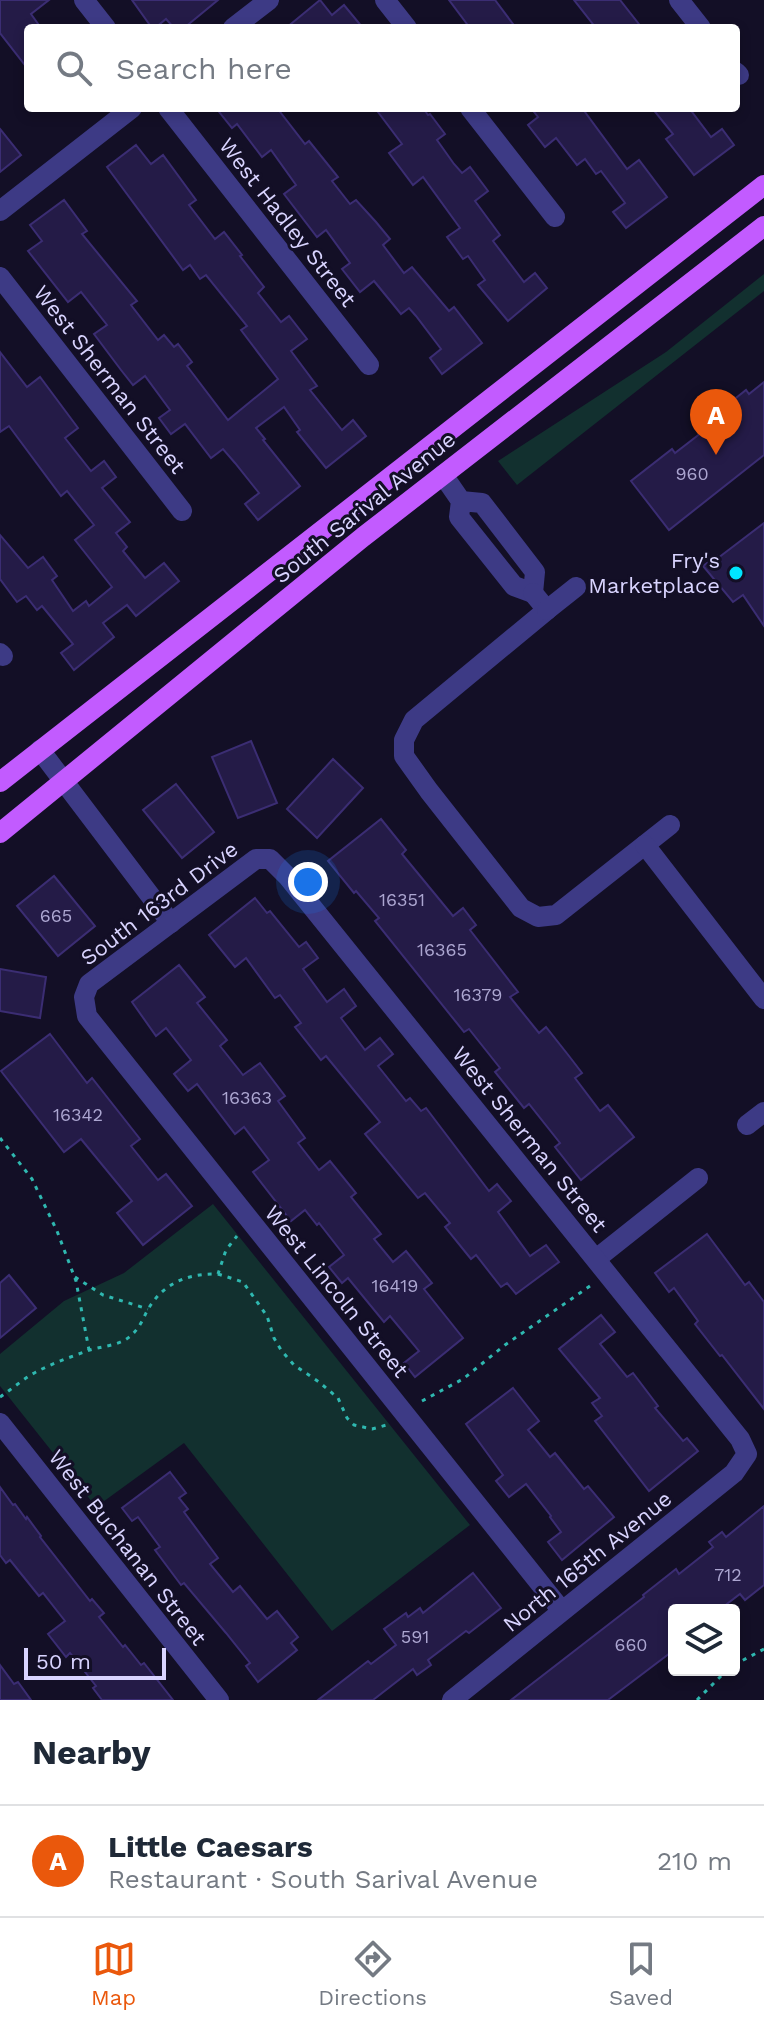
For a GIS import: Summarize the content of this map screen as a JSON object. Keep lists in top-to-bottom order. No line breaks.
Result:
{"streets":{"main road":["South Sarival Avenue"],"street":["West Hadley Street","West Sherman Street","South 163rd Drive","West Lincoln Street","West Buchanan Street","North 165th Avenue"]},"crossings":[["West Sherman Street","South 163rd Drive"],["West Sherman Street","North 165th Avenue"],["South 163rd Drive","West Lincoln Street"],["West Lincoln Street","North 165th Avenue"]],"places":["Fry's Marketplace"],"house_numbers":["960","16351","665","16365","16379","16363","16342","16419","712","591","660"],"scale_bar":"50 m","page":{"search":"Search here","pins":"A","scale":"50 m","heading":"Nearby","list":[{"mark":"A","name":"Little Caesars","note":"Restaurant · South Sarival Avenue","value":"210 m"}],"nav":["Map","Directions","Saved"]}}
